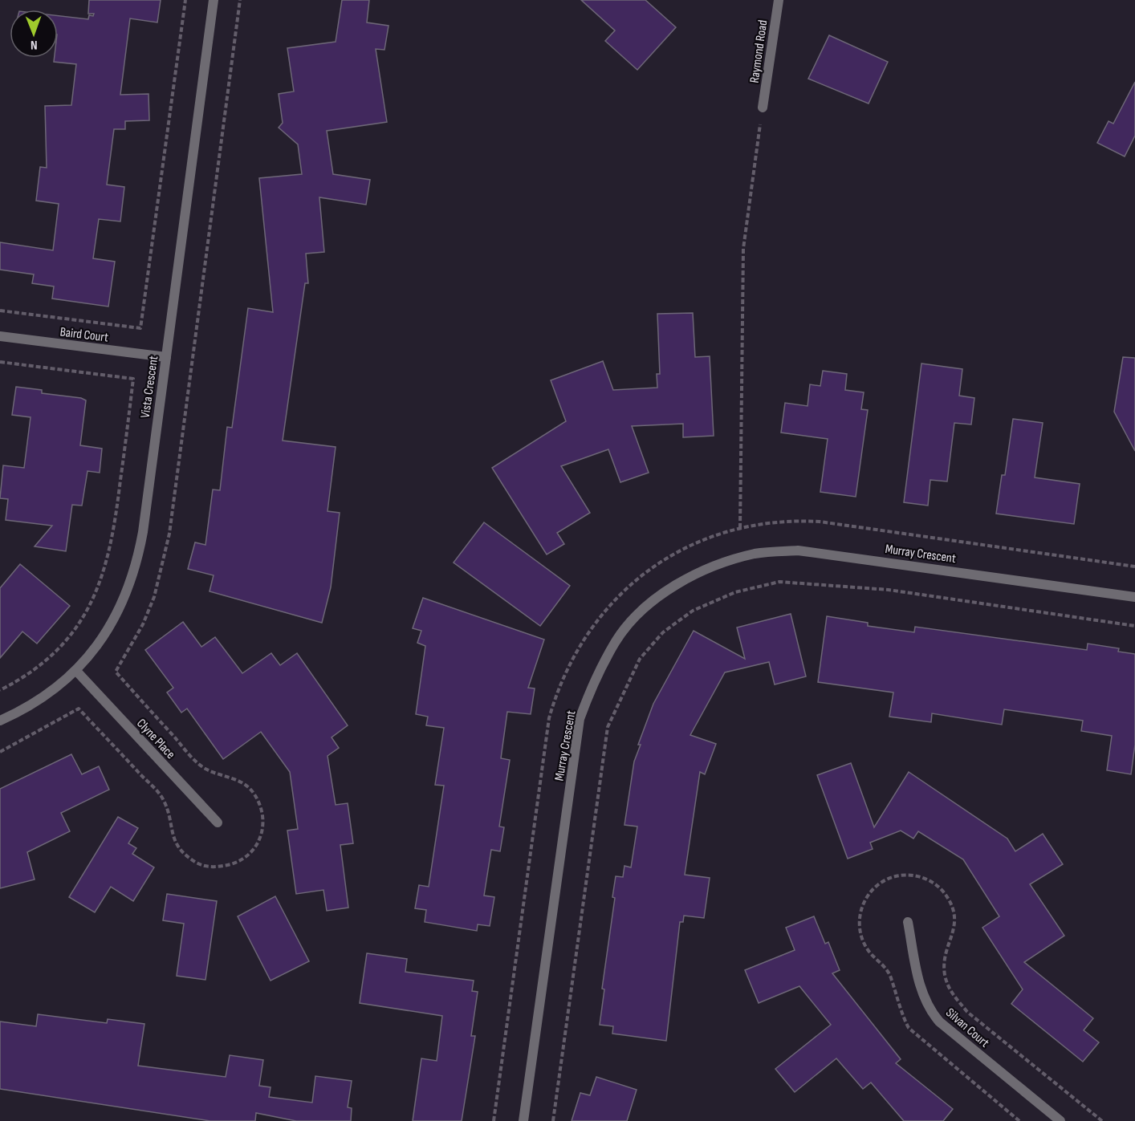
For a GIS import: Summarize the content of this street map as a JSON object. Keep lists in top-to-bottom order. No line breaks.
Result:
{"streets":{"street":["Raymond Road","Baird Court","Vista Crescent","Murray Crescent","Clyne Place","Silvan Court"]},"crossings":[["Baird Court","Vista Crescent"],["Vista Crescent","Clyne Place"]],"north":"bottom"}
